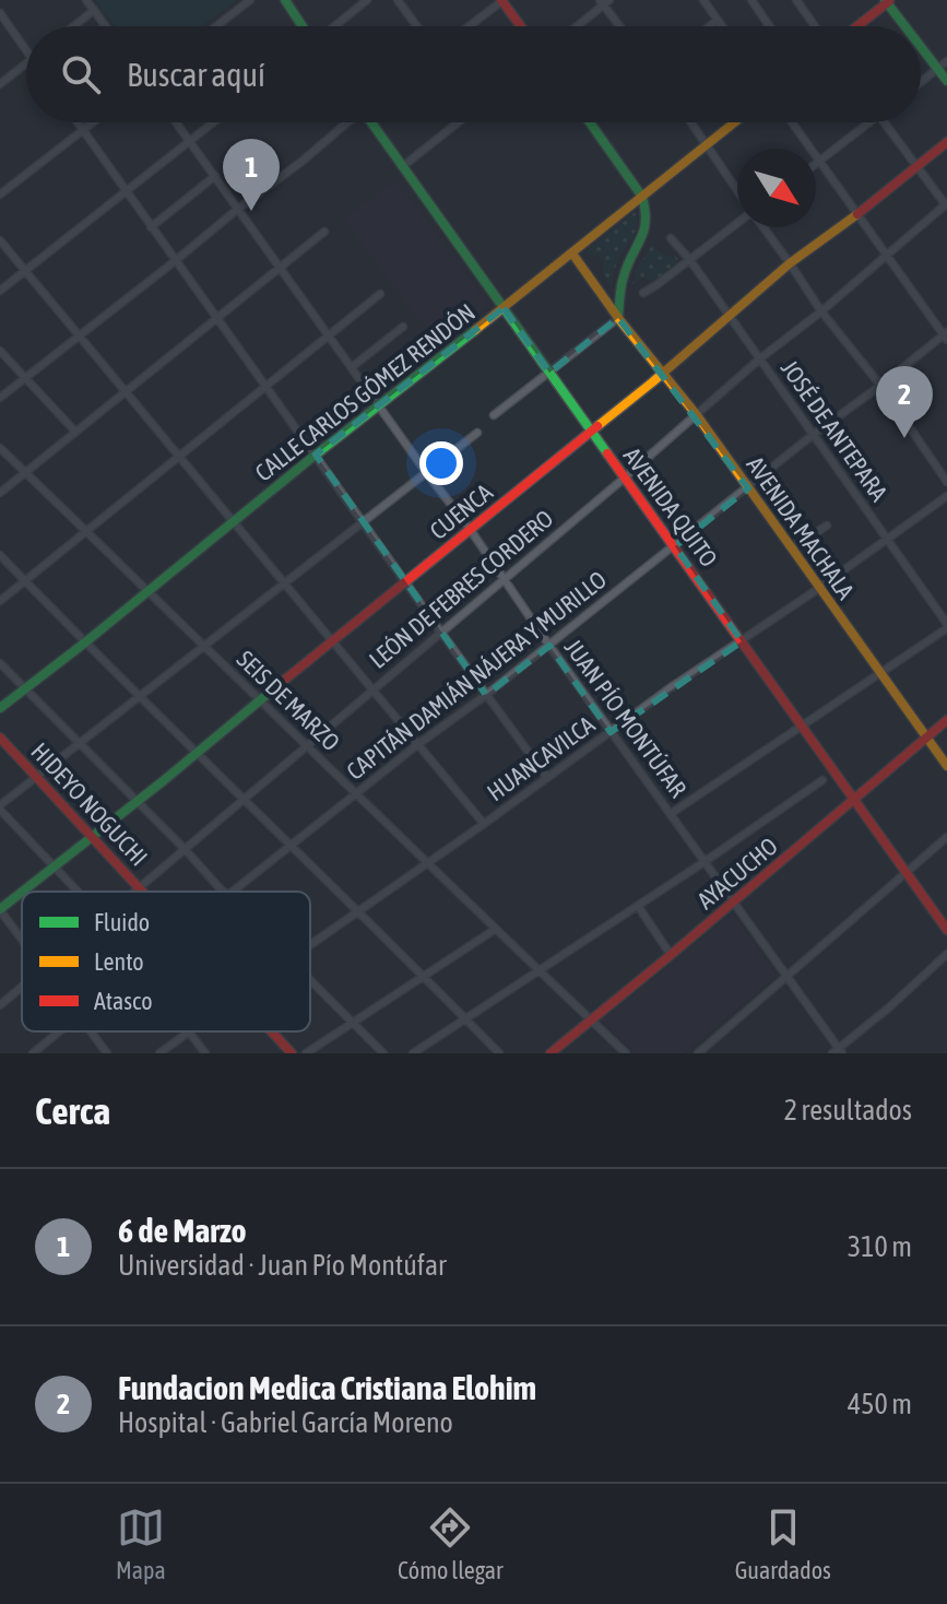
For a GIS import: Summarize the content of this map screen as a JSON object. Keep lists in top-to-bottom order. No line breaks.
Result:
{"streets":{"main road":["CALLE CARLOS GÓMEZ RENDÓN","AVENIDA QUITO","CUENCA","AVENIDA MACHALA","HIDEYO NOGUCHI","AYACUCHO"],"street":["JOSÉ DE ANTEPARA","LEÓN DE FEBRES CORDERO","CAPITÁN DAMIÁN NÁJERA Y MURILLO","SEIS DE MARZO","JUAN PÍO MONTÚFAR","HUANCAVILCA"]},"crossings":[["CALLE CARLOS GÓMEZ RENDÓN","AVENIDA QUITO"],["CALLE CARLOS GÓMEZ RENDÓN","AVENIDA MACHALA"],["CALLE CARLOS GÓMEZ RENDÓN","SEIS DE MARZO"],["CALLE CARLOS GÓMEZ RENDÓN","JUAN PÍO MONTÚFAR"],["JOSÉ DE ANTEPARA","CUENCA"],["JOSÉ DE ANTEPARA","LEÓN DE FEBRES CORDERO"],["JOSÉ DE ANTEPARA","CAPITÁN DAMIÁN NÁJERA Y MURILLO"],["JOSÉ DE ANTEPARA","HUANCAVILCA"],["AVENIDA QUITO","CUENCA"],["AVENIDA QUITO","LEÓN DE FEBRES CORDERO"],["AVENIDA QUITO","CAPITÁN DAMIÁN NÁJERA Y MURILLO"],["AVENIDA QUITO","HUANCAVILCA"],["AVENIDA QUITO","AYACUCHO"],["CUENCA","AVENIDA MACHALA"],["CUENCA","SEIS DE MARZO"],["CUENCA","JUAN PÍO MONTÚFAR"],["CUENCA","HIDEYO NOGUCHI"],["AVENIDA MACHALA","LEÓN DE FEBRES CORDERO"],["AVENIDA MACHALA","CAPITÁN DAMIÁN NÁJERA Y MURILLO"],["AVENIDA MACHALA","HUANCAVILCA"],["AVENIDA MACHALA","AYACUCHO"],["LEÓN DE FEBRES CORDERO","SEIS DE MARZO"],["LEÓN DE FEBRES CORDERO","JUAN PÍO MONTÚFAR"],["LEÓN DE FEBRES CORDERO","HIDEYO NOGUCHI"],["CAPITÁN DAMIÁN NÁJERA Y MURILLO","SEIS DE MARZO"],["CAPITÁN DAMIÁN NÁJERA Y MURILLO","JUAN PÍO MONTÚFAR"],["SEIS DE MARZO","HUANCAVILCA"],["SEIS DE MARZO","AYACUCHO"],["JUAN PÍO MONTÚFAR","HUANCAVILCA"],["JUAN PÍO MONTÚFAR","AYACUCHO"]],"legend":["Fluido","Lento","Atasco"],"north":"bottom right","page":{"search":"Buscar aquí","pins":["1","2"],"heading":["Cerca","2 resultados"],"list":[{"mark":"1","name":"6 de Marzo","note":"Universidad · Juan Pío Montúfar","value":"310 m"},{"mark":"2","name":"Fundacion Medica Cristiana Elohim","note":"Hospital · Gabriel García Moreno","value":"450 m"}],"nav":["Mapa","Cómo llegar","Guardados"]}}
